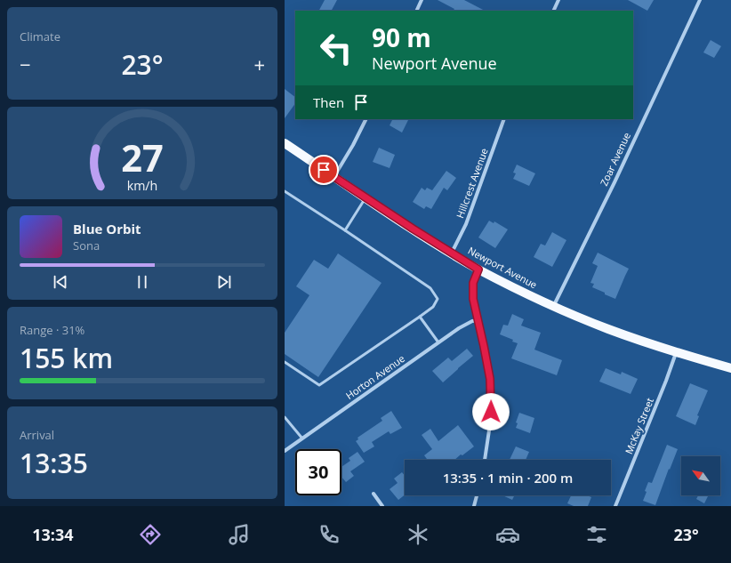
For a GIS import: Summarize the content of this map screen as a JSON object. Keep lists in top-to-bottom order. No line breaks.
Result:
{"streets":{"main road":["Newport Avenue"],"street":["Zoar Avenue","Hillcrest Avenue","Horton Avenue","McKay Street"]},"crossings":[["Zoar Avenue","Newport Avenue"],["Hillcrest Avenue","Newport Avenue"],["Newport Avenue","McKay Street"]],"north":"top left","page":{"tile":["Climate",["Range · 31%","155 km"],["Arrival","13:35"]],"turn":["90 m","Newport Avenue"],"heat":["−","23°","+"],"then":"Then","song":["Blue Orbit","Sona"],"limit":"30","trip":"13:35 · 1 min · 200 m","tabs":["13:34","23°"],"gauge":["27","km/h"]}}
